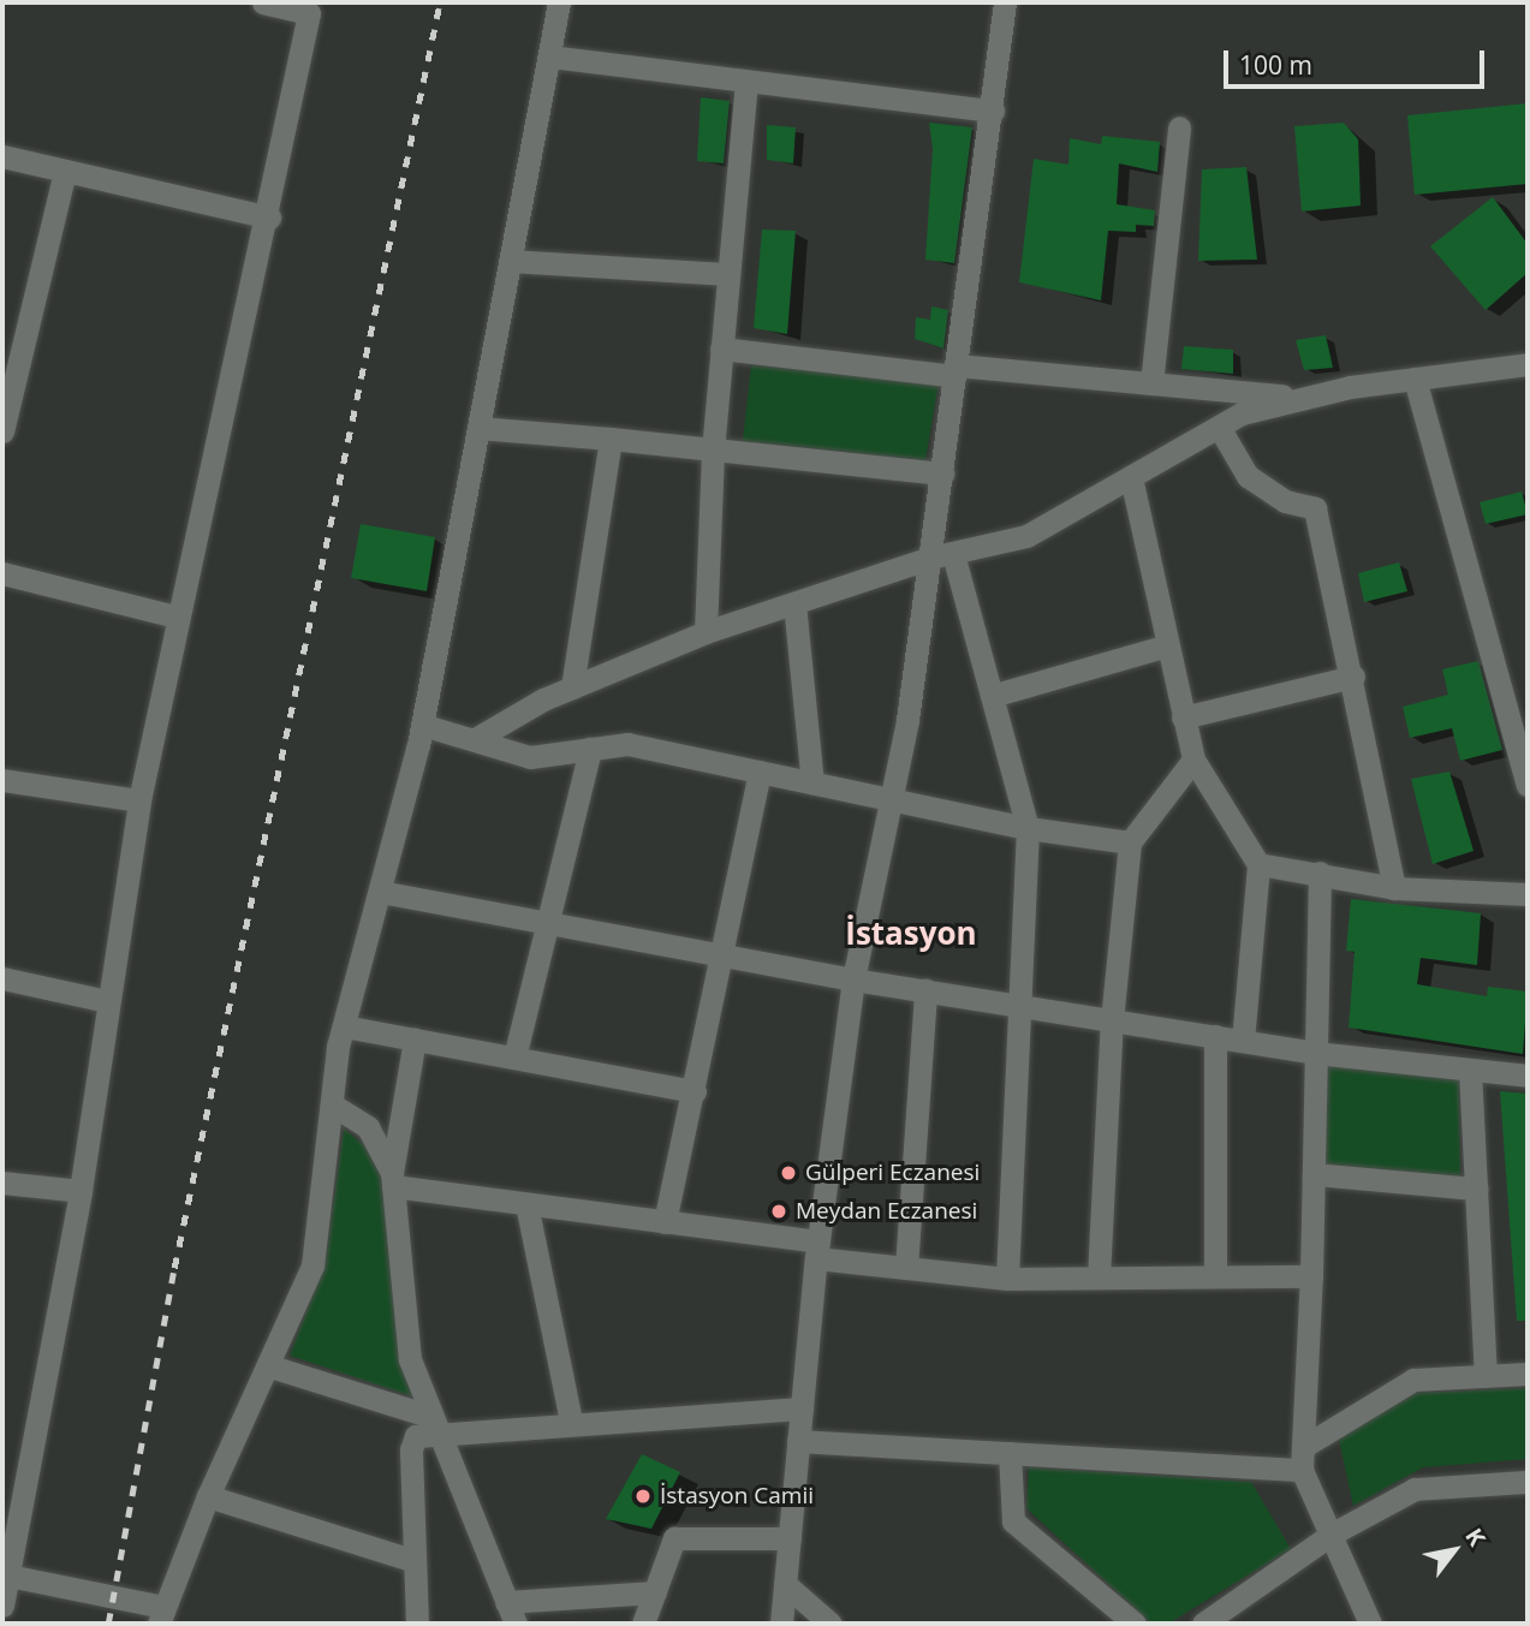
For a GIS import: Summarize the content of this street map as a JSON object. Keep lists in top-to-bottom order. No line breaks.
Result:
{"districts":["İstasyon"],"places":["Gülperi Eczanesi","Meydan Eczanesi","İstasyon Camii"],"scale_bar":"100 m","north":"top right"}
